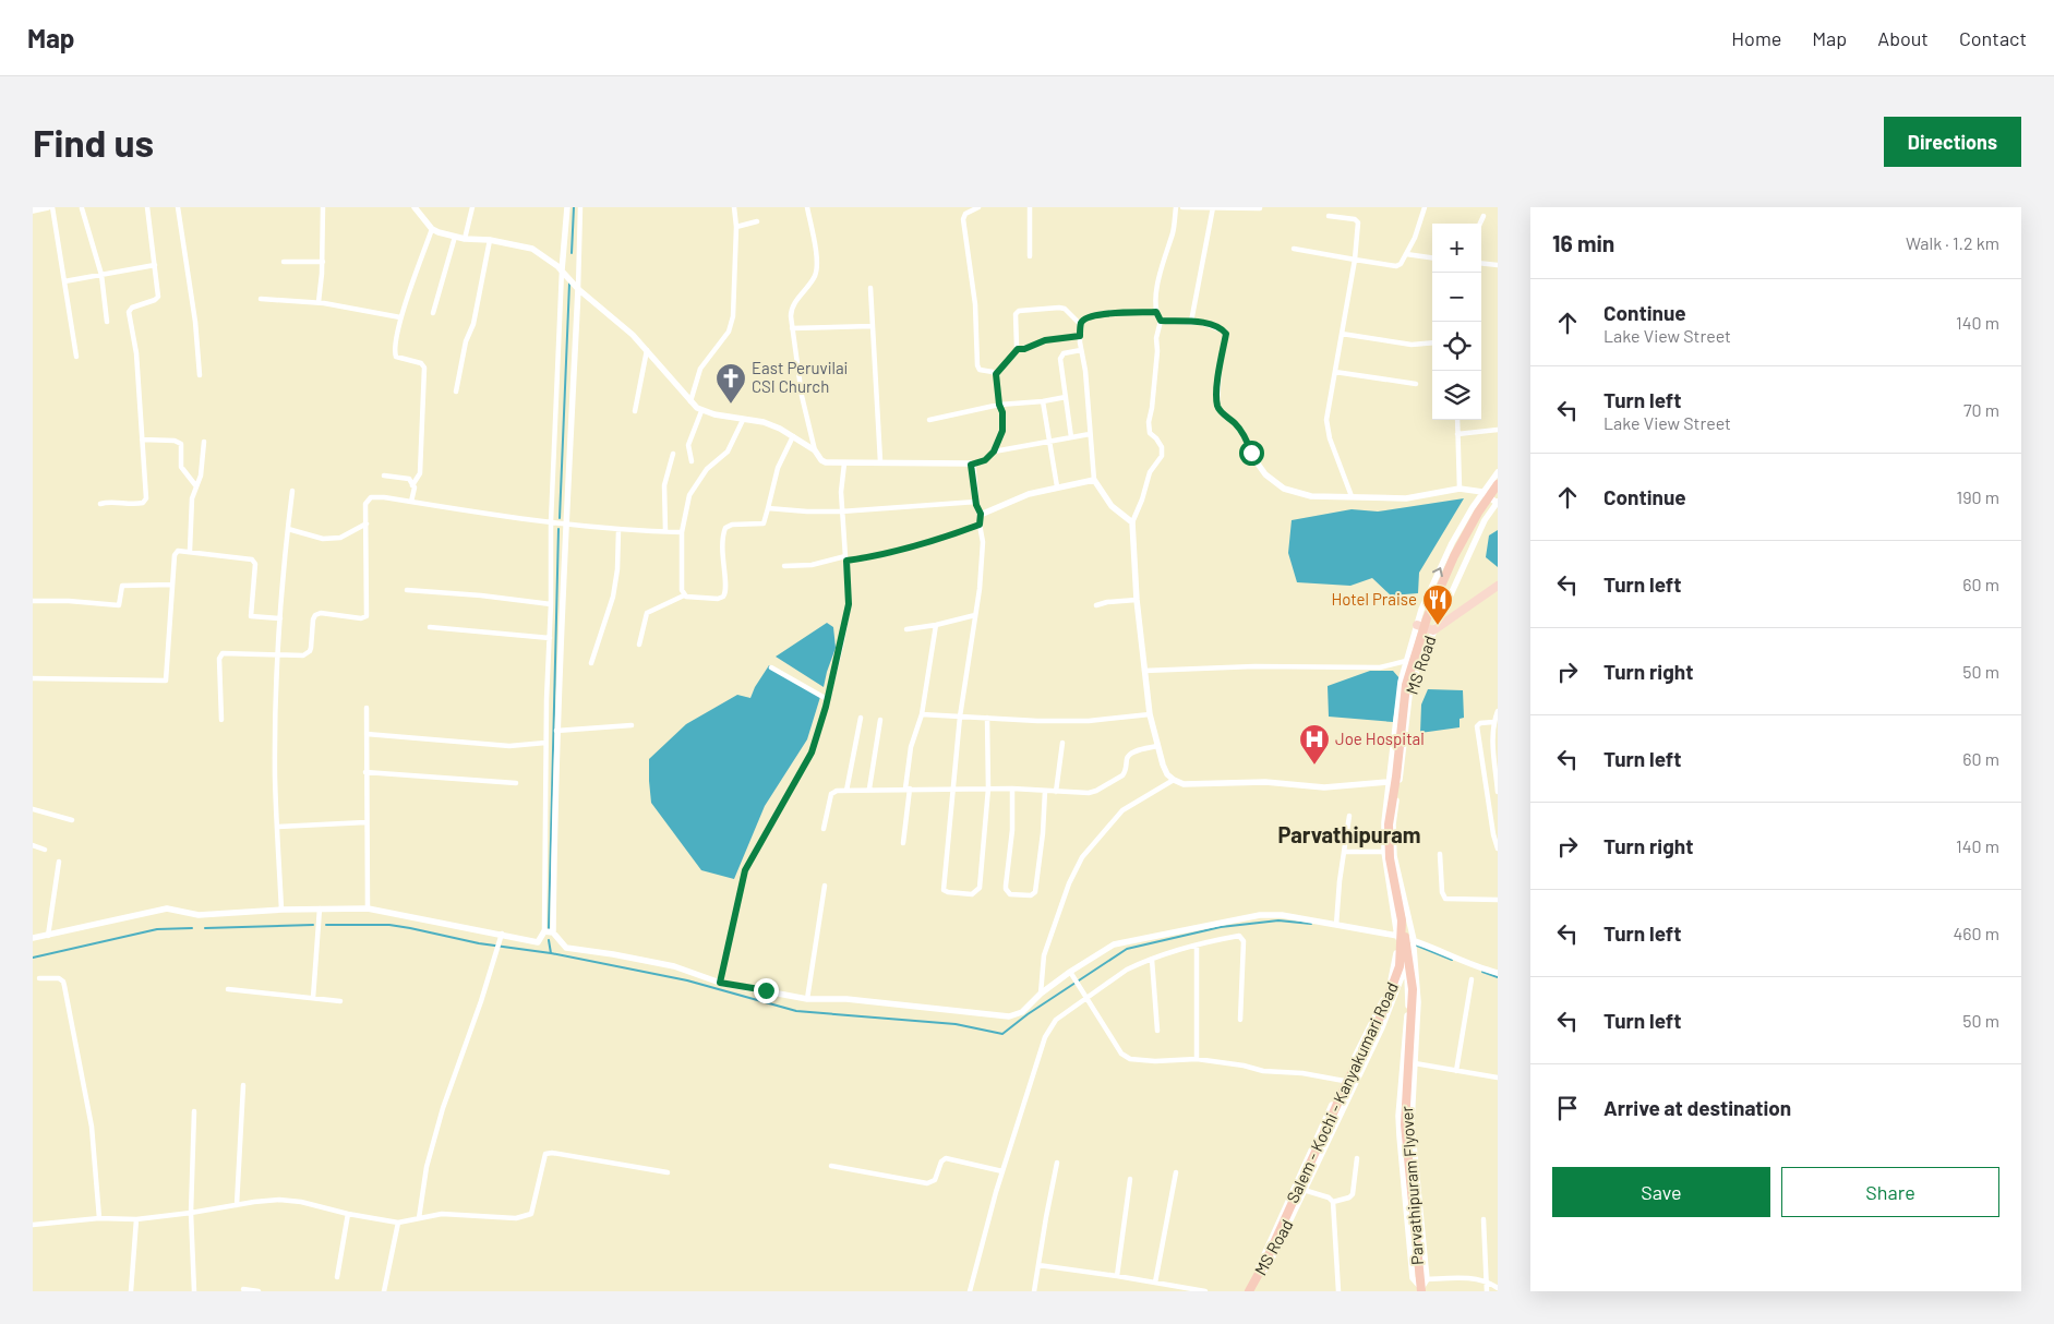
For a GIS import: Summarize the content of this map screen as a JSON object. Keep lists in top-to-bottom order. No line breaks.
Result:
{"streets":{"highway":["Salem - Kochi - Kanyakumari Road","Parvathipuram Flyover"],"street":["MS Road"]},"crossings":[["MS Road","Salem - Kochi - Kanyakumari Road"],["MS Road","Parvathipuram Flyover"],["Salem - Kochi - Kanyakumari Road","Parvathipuram Flyover"]],"districts":["Parvathipuram"],"places":{"church":["East Peruvilai CSI Church"],"restaurant":["Hotel Praise"],"hospital":["Joe Hospital"]},"page":{"header":"Map","nav":["Home","Map","About","Contact"],"buttons":["Directions",["Save","Share"]],"title":"Find us","heading":["16 min","Walk · 1.2 km"],"map_buttons":["+","−"],"list":[["Continue","Lake View Street","140 m"],["Turn left","Lake View Street","70 m"],["Continue","190 m"],["Turn left","60 m"],["Turn right","50 m"],["Turn left","60 m"],["Turn right","140 m"],["Turn left","460 m"],["Turn left","50 m"],"Arrive at destination"]}}
